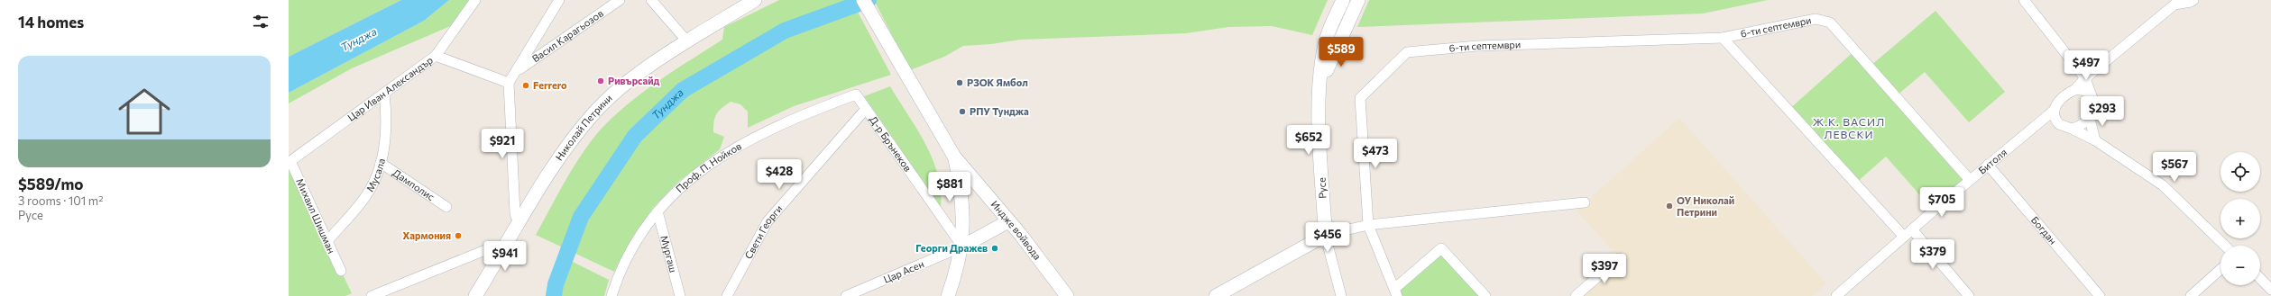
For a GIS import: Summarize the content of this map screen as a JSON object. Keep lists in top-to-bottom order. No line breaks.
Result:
{"streets":{"street":["6-ти септември","Васил Карагьозов","Цар Иван Александър","Николай Петрини","Д-р Брънеков","Битоля","Проф. П. Нойков","Мусала","Дамполис","Русе","Михаил Шишман","Индже войвода","Богдан","Свети Георги","Мургаш","Цар Асен"]},"crossings":[["6-ти септември","Битоля"],["Цар Иван Александър","Мусала"],["Цар Иван Александър","Михаил Шишман"],["Д-р Брънеков","Проф. П. Нойков"],["Д-р Брънеков","Свети Георги"],["Д-р Брънеков","Цар Асен"],["Битоля","Богдан"],["Проф. П. Нойков","Мургаш"],["Мусала","Дамполис"],["Мусала","Михаил Шишман"]],"districts":["Ж.К. ВАСИЛ ЛЕВСКИ"],"water":["Тунджа"],"places":["Ривърсайд","РЗОК Ямбол","Ferrero","РПУ Тунджа","ОУ Николай Петрини","Хармония","Георги Дражев"],"page":{"heading":"14 homes","price":["$589","$497","$293","$652","$921","$473","$567","$428","$881","$705","$456","$379","$941","$397"],"list":[{"name":"$589/mo","note":"3 rooms · 101 m² · Русе"}],"map_buttons":["+","−"]}}
